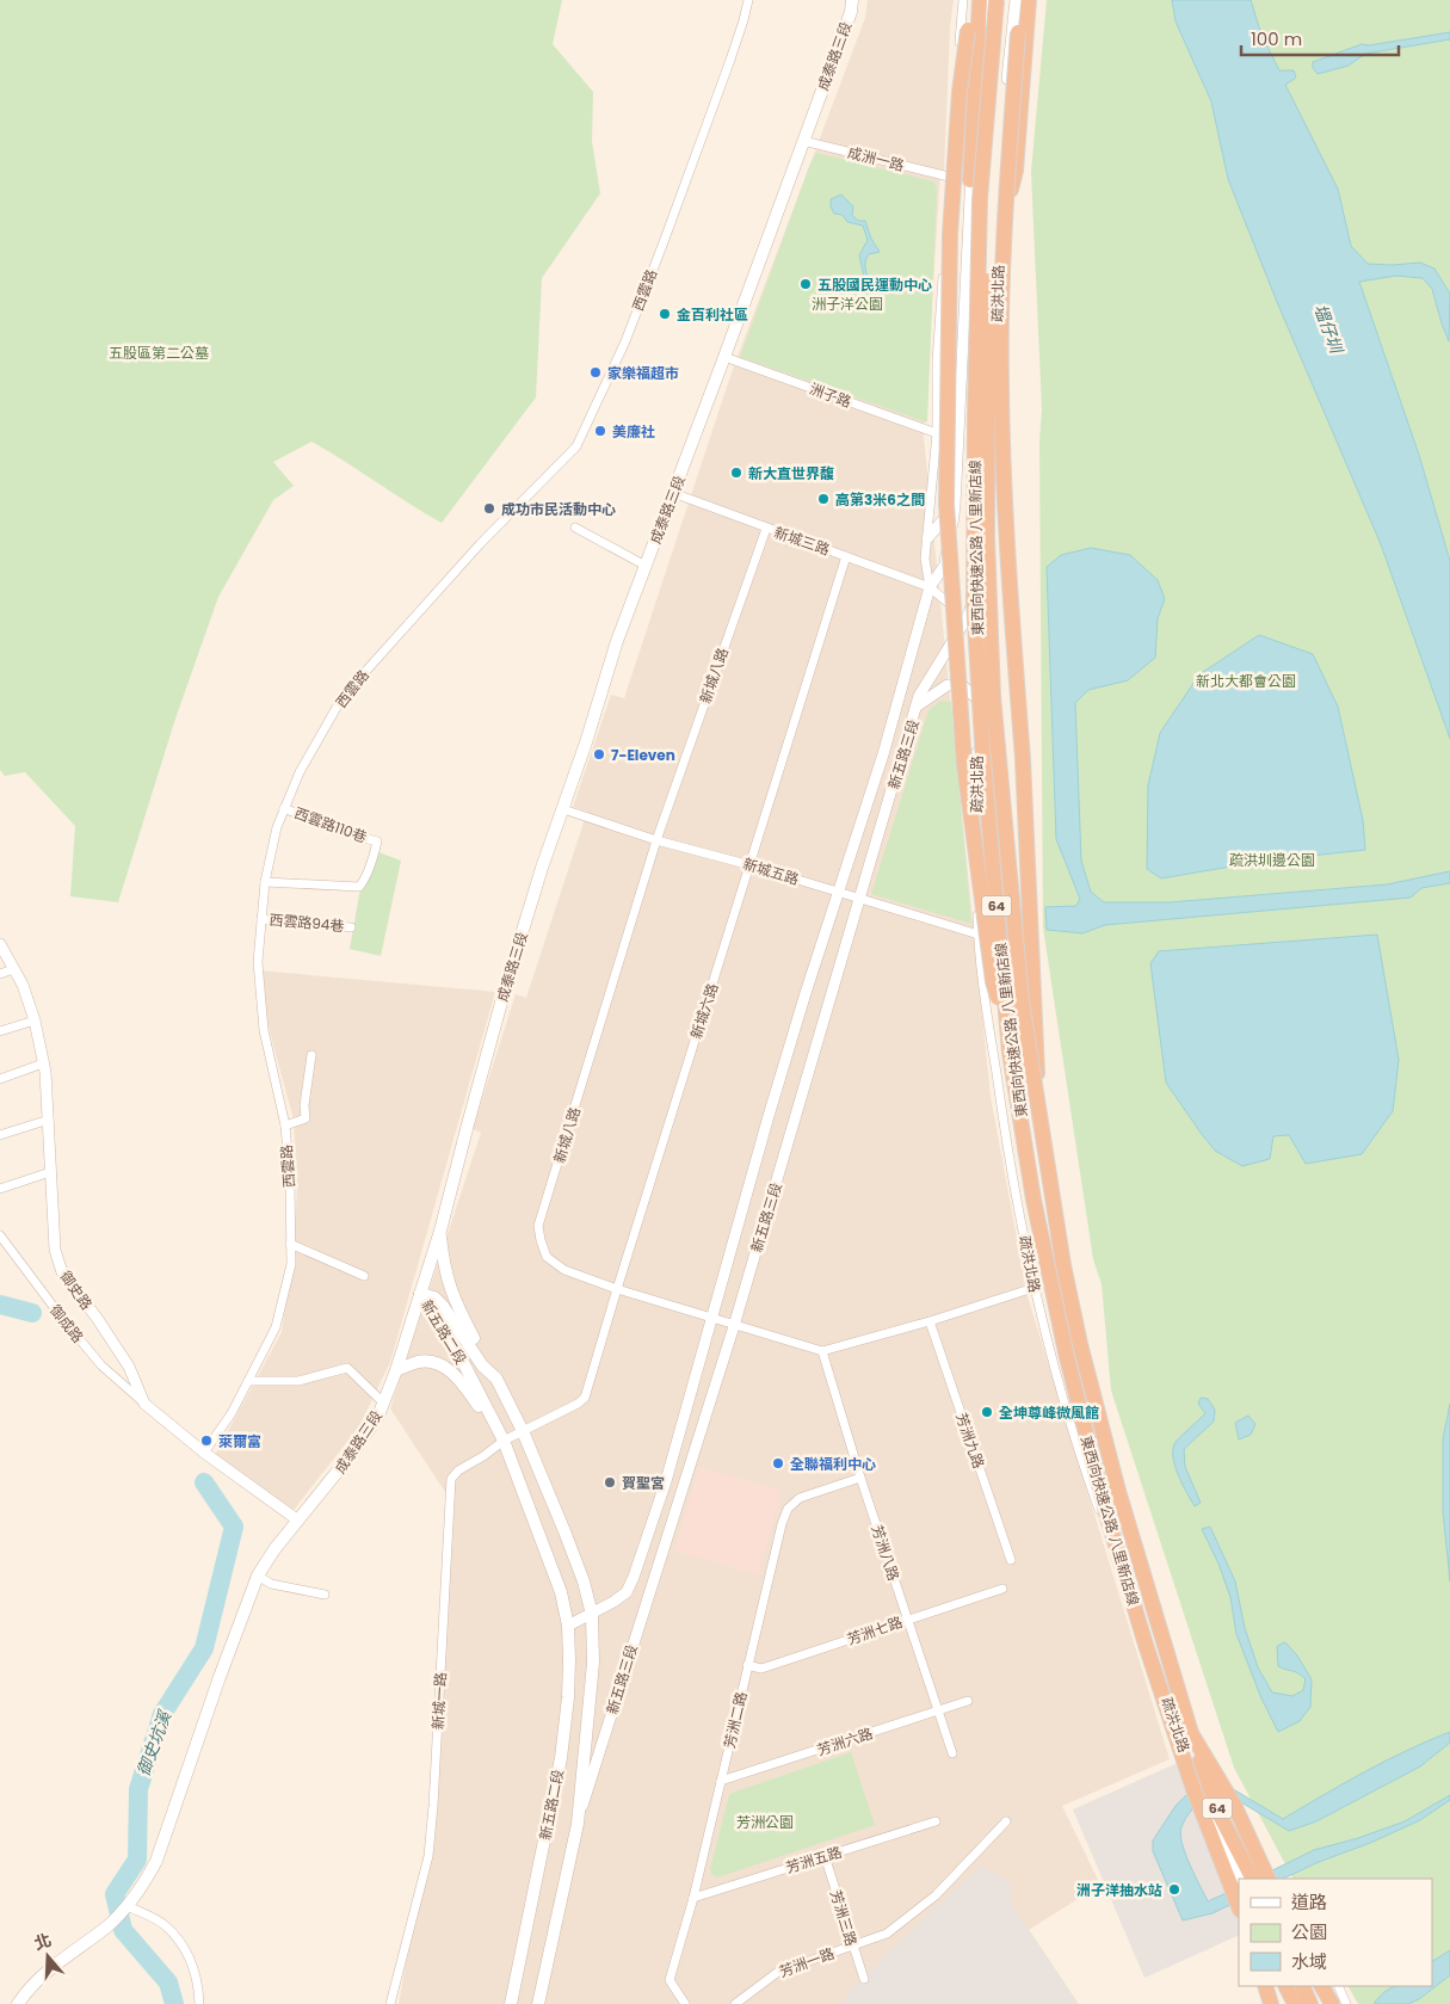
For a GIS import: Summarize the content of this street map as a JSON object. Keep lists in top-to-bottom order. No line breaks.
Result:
{"streets":{"highway":["東西向快速公路 八里新店線","64"],"main road":["成泰路三段","新五路二段"],"street":["成洲一路","西雲路","疏洪北路","洲子路","新城三路","新城八路","新五路三段","西雲路110巷","新城五路","西雲路94巷","新城六路","御史路","御成路","芳洲九路","芳洲八路","芳洲七路","新城一路","芳洲二路","芳洲六路","芳洲五路","芳洲三路","芳洲一路"]},"crossings":[["成泰路三段","成洲一路"],["成泰路三段","洲子路"],["成泰路三段","新城三路"],["成泰路三段","新城五路"],["成泰路三段","御史路"],["成泰路三段","新五路二段"],["西雲路","西雲路110巷"],["西雲路","西雲路94巷"],["西雲路","御史路"],["疏洪北路","新城三路"],["疏洪北路","東西向快速公路 八里新店線"],["疏洪北路","新五路三段"],["疏洪北路","新城五路"],["新城三路","新城八路"],["新城三路","新五路三段"],["新城三路","新城六路"],["新城八路","新五路三段"],["新城八路","新城五路"],["新城八路","新城六路"],["新城八路","芳洲八路"],["新五路三段","新城五路"],["新五路三段","新五路二段"],["新城五路","新城六路"],["新城六路","新五路二段"],["新城六路","新城一路"],["御史路","御成路"],["新五路二段","新城一路"],["芳洲八路","芳洲七路"],["芳洲八路","芳洲二路"],["芳洲八路","芳洲六路"],["芳洲七路","芳洲二路"],["芳洲二路","芳洲六路"],["芳洲二路","芳洲五路"],["芳洲五路","芳洲三路"],["芳洲三路","芳洲一路"]],"water":["塭仔圳","御史坑溪"],"parks":["洲子洋公園","五股區第二公墓","新北大都會公園","疏洪圳邊公園","芳洲公園"],"places":["五股國民運動中心","金百利社區","家樂福超市","美廉社","新大直世界馥","高第3米6之間","成功市民活動中心","7-Eleven","全坤尊峰微風館","萊爾富","全聯福利中心","賀聖宮","洲子洋抽水站"],"legend":["道路","公園","水域"],"scale_bar":"100 m","north":"top"}
